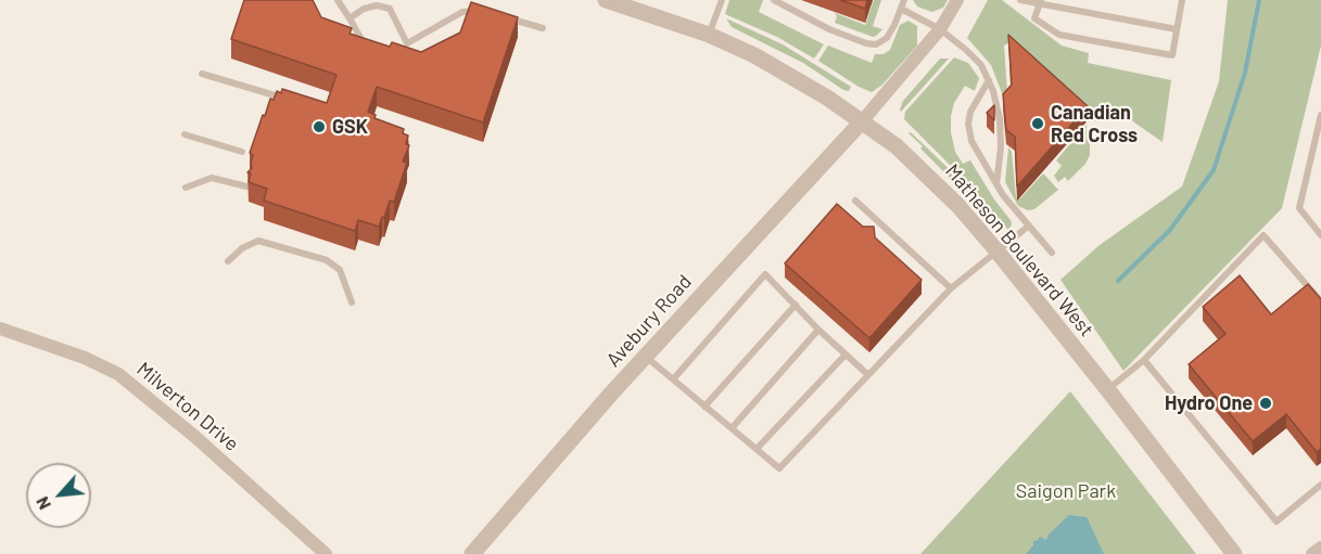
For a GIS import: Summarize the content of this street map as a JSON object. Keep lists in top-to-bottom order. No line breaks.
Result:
{"streets":{"street":["Matheson Boulevard West","Avebury Road","Milverton Drive"]},"crossings":[["Matheson Boulevard West","Avebury Road"]],"parks":["Saigon Park"],"places":["Canadian Red Cross","GSK","Hydro One"],"north":"bottom left"}
